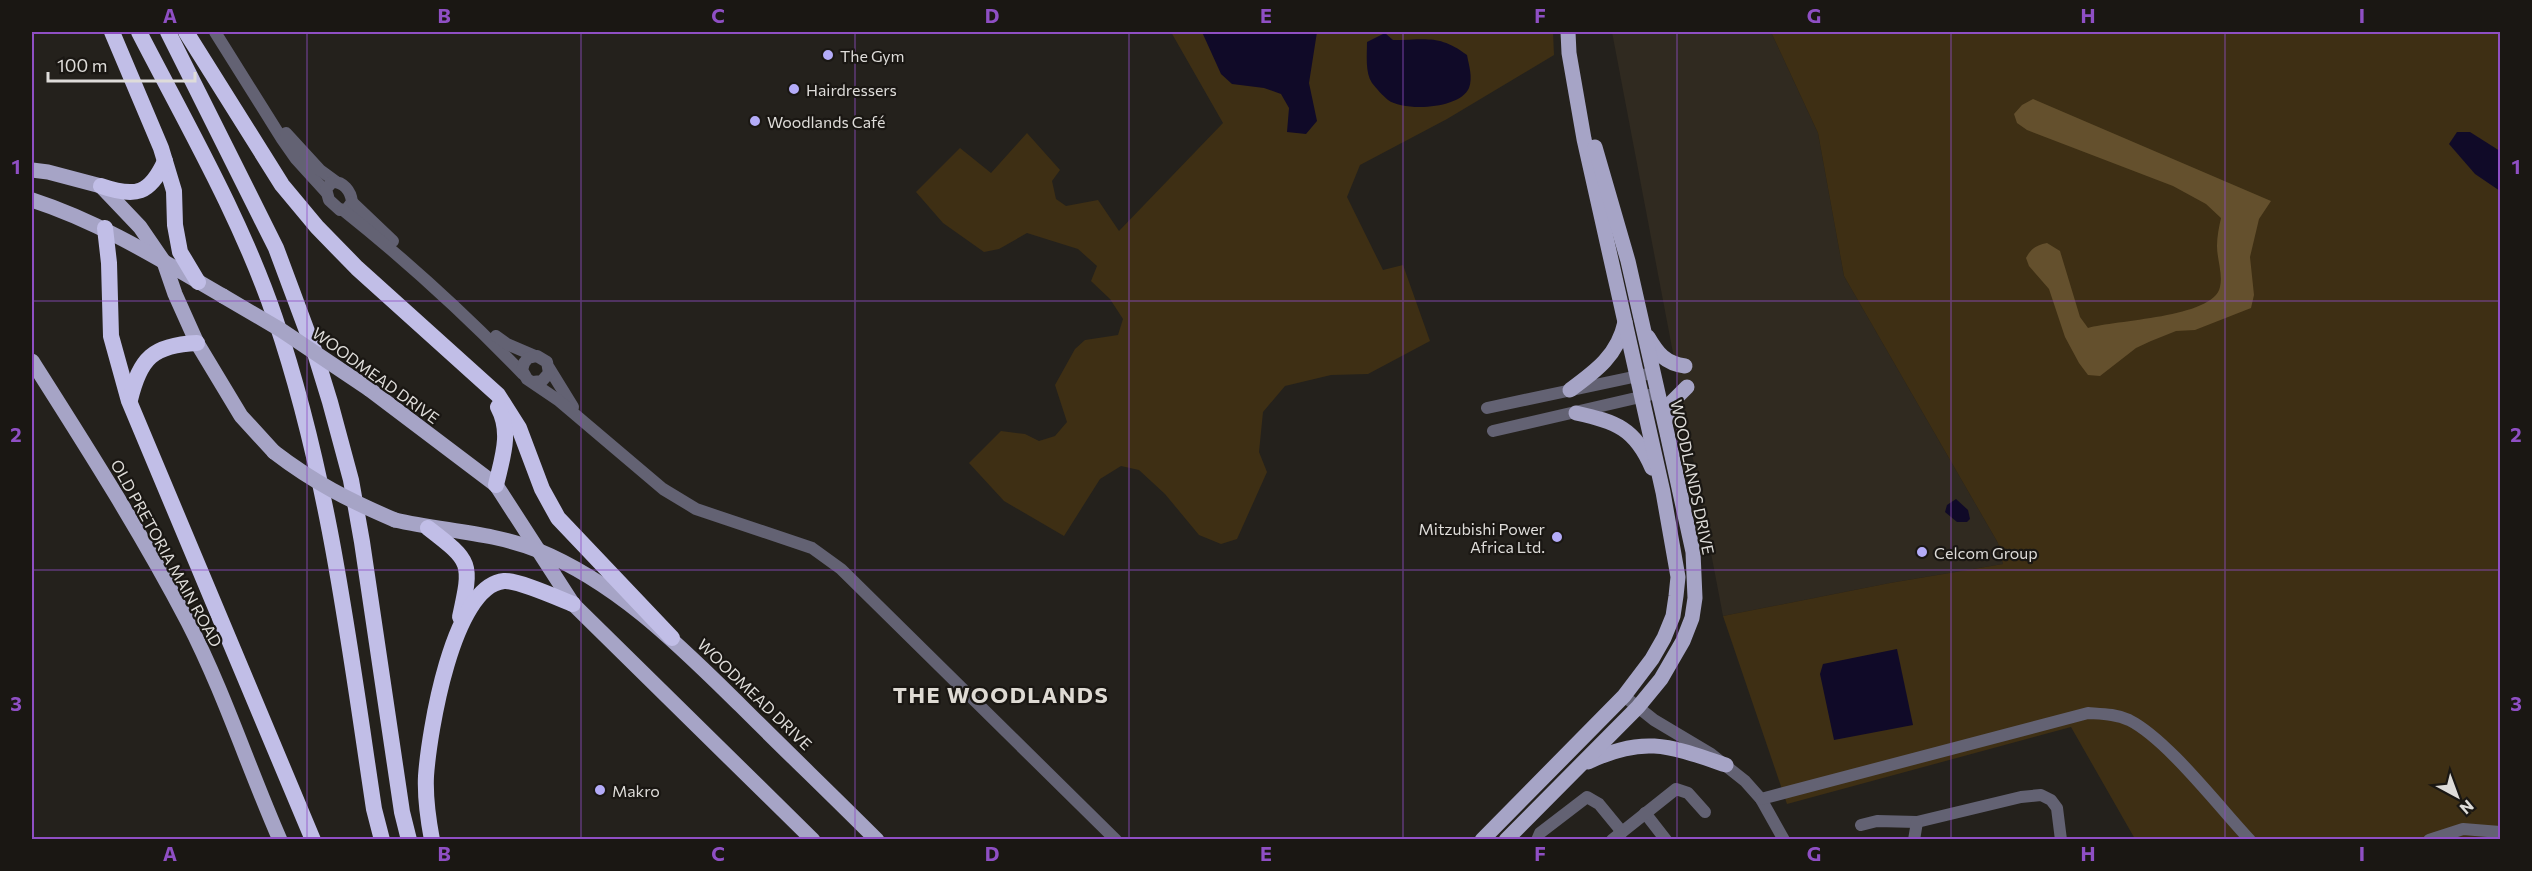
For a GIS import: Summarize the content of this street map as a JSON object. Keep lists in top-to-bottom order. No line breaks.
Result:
{"streets":{"main road":["WOODMEAD DRIVE","WOODLANDS DRIVE","OLD PRETORIA MAIN ROAD"]},"districts":["THE WOODLANDS"],"places":["The Gym","Hairdressers","Woodlands Café","Mitzubishi Power Africa Ltd.","Celcom Group","Makro"],"scale_bar":"100 m","north":"bottom right","grid":{"columns":["A","B","C","D","E","F","G","H","I"],"rows":["1","2","3"]}}
